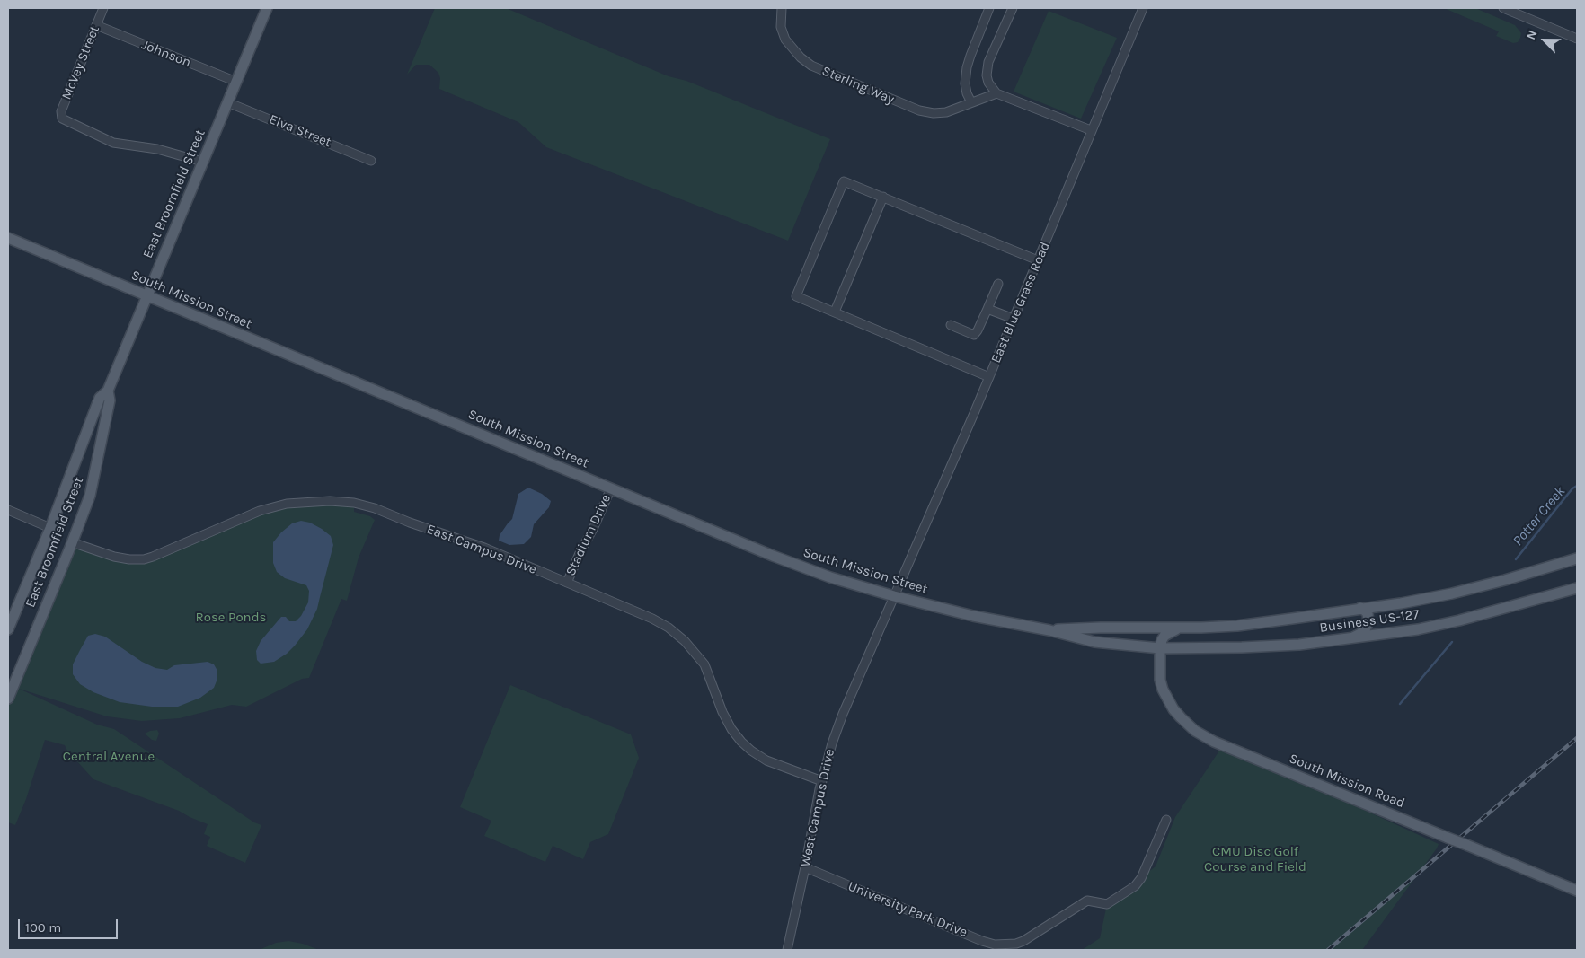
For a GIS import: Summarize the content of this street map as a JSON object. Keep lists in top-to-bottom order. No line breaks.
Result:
{"streets":{"main road":["East Broomfield Street","South Mission Street","Business US-127","South Mission Road"],"street":["Johnson","McVey Street","Sterling Way","Elva Street","East Blue Grass Road","Stadium Drive","East Campus Drive","West Campus Drive","University Park Drive"]},"crossings":[["Johnson","McVey Street"],["Johnson","East Broomfield Street"],["McVey Street","East Broomfield Street"],["Elva Street","East Broomfield Street"],["East Broomfield Street","South Mission Street"],["East Broomfield Street","East Campus Drive"],["South Mission Street","East Blue Grass Road"],["South Mission Street","Stadium Drive"],["South Mission Street","Business US-127"],["South Mission Street","South Mission Road"],["South Mission Street","West Campus Drive"],["East Blue Grass Road","West Campus Drive"],["Stadium Drive","East Campus Drive"],["East Campus Drive","West Campus Drive"],["Business US-127","South Mission Road"],["West Campus Drive","University Park Drive"]],"water":["Potter Creek"],"parks":["Rose Ponds","Central Avenue","CMU Disc Golf Course and Field"],"scale_bar":"100 m","north":"top left"}
